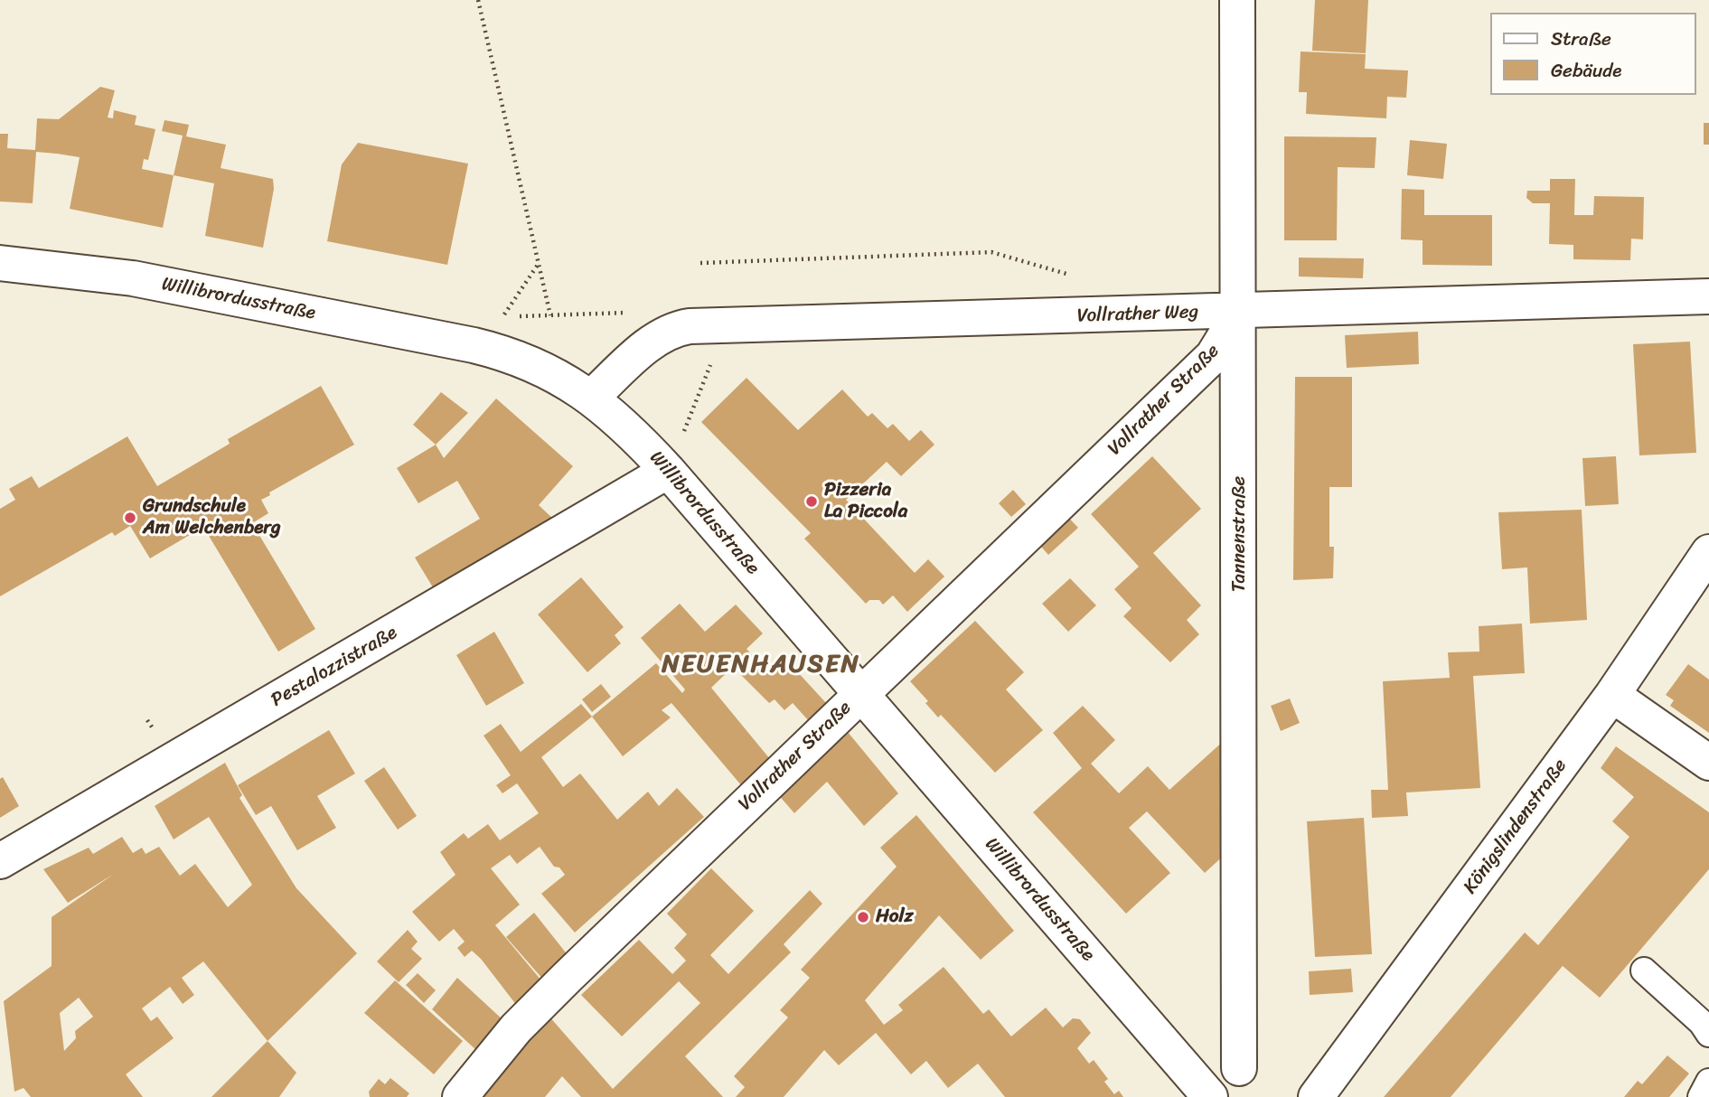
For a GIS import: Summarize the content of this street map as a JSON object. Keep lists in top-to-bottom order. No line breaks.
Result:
{"streets":{"street":["Willibrordusstraße","Vollrather Weg","Vollrather Straße","Tannenstraße","Pestalozzistraße","Königslindenstraße"]},"crossings":[["Willibrordusstraße","Vollrather Weg"],["Willibrordusstraße","Vollrather Straße"],["Willibrordusstraße","Pestalozzistraße"],["Vollrather Weg","Vollrather Straße"],["Vollrather Weg","Tannenstraße"],["Vollrather Straße","Tannenstraße"]],"districts":["NEUENHAUSEN"],"places":["Pizzeria La Piccola","Grundschule Am Welchenberg","Holz"],"legend":["Straße","Gebäude"]}
